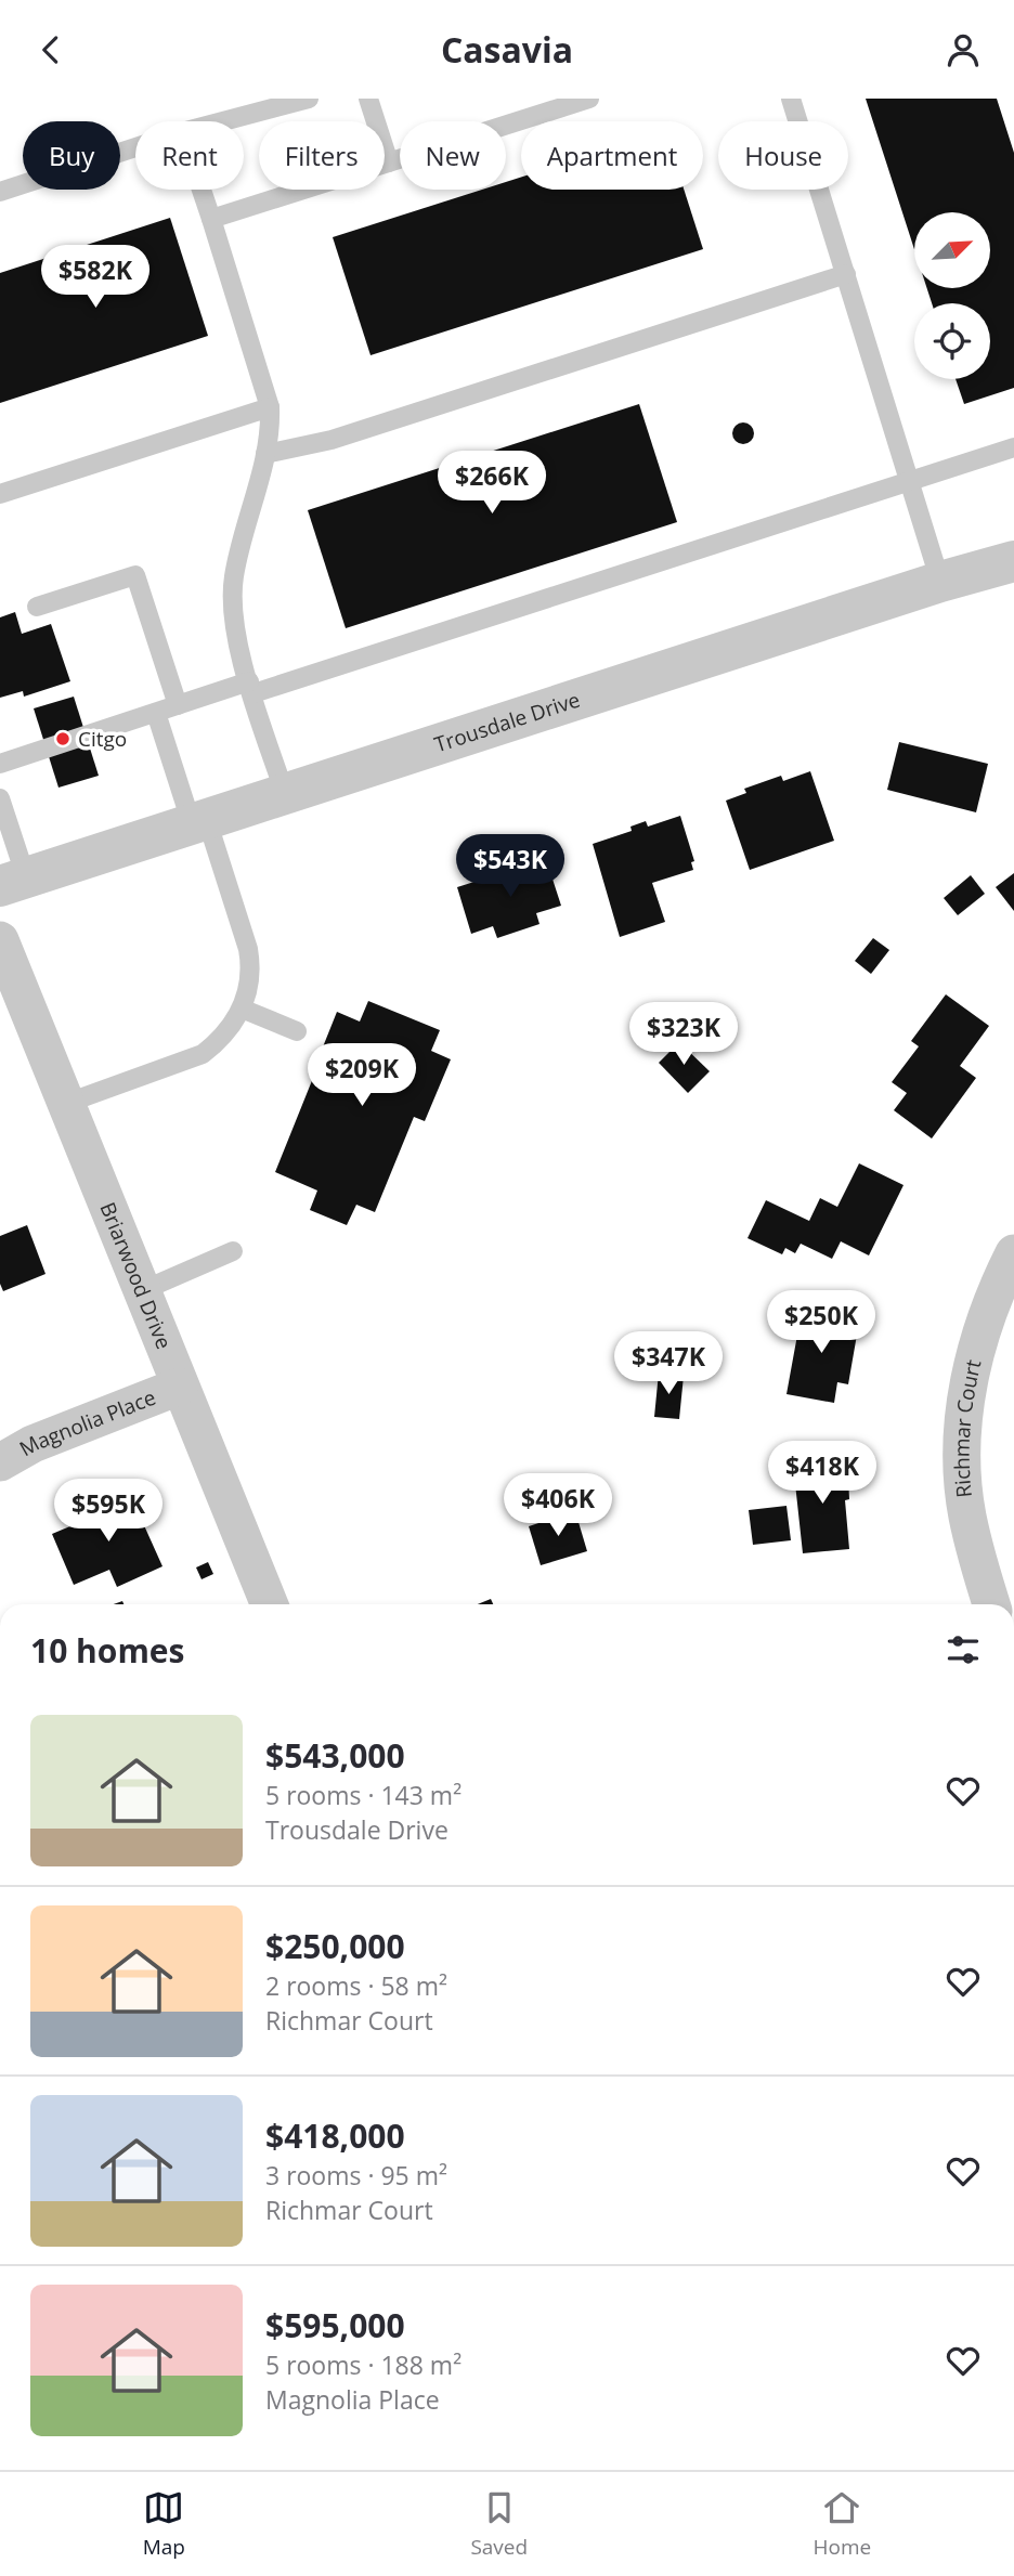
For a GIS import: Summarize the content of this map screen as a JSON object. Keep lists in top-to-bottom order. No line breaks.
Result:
{"streets":{"street":["Trousdale Drive","Briarwood Drive","Magnolia Place","Richmar Court"]},"crossings":[["Briarwood Drive","Magnolia Place"]],"places":["Citgo"],"north":"top right","page":{"header":"Casavia","chip":["Buy","Rent","Filters","New","Apartment","House"],"price":["$582K","$266K","$543K","$323K","$209K","$250K","$347K","$418K","$406K","$595K"],"heading":"10 homes","list":[{"name":"$543,000","note":"5 rooms · 143 m² · Trousdale Drive"},{"name":"$250,000","note":"2 rooms · 58 m² · Richmar Court"},{"name":"$418,000","note":"3 rooms · 95 m² · Richmar Court"},{"name":"$595,000","note":"5 rooms · 188 m² · Magnolia Place"}],"tabs":["Map","Saved","Home"]}}
